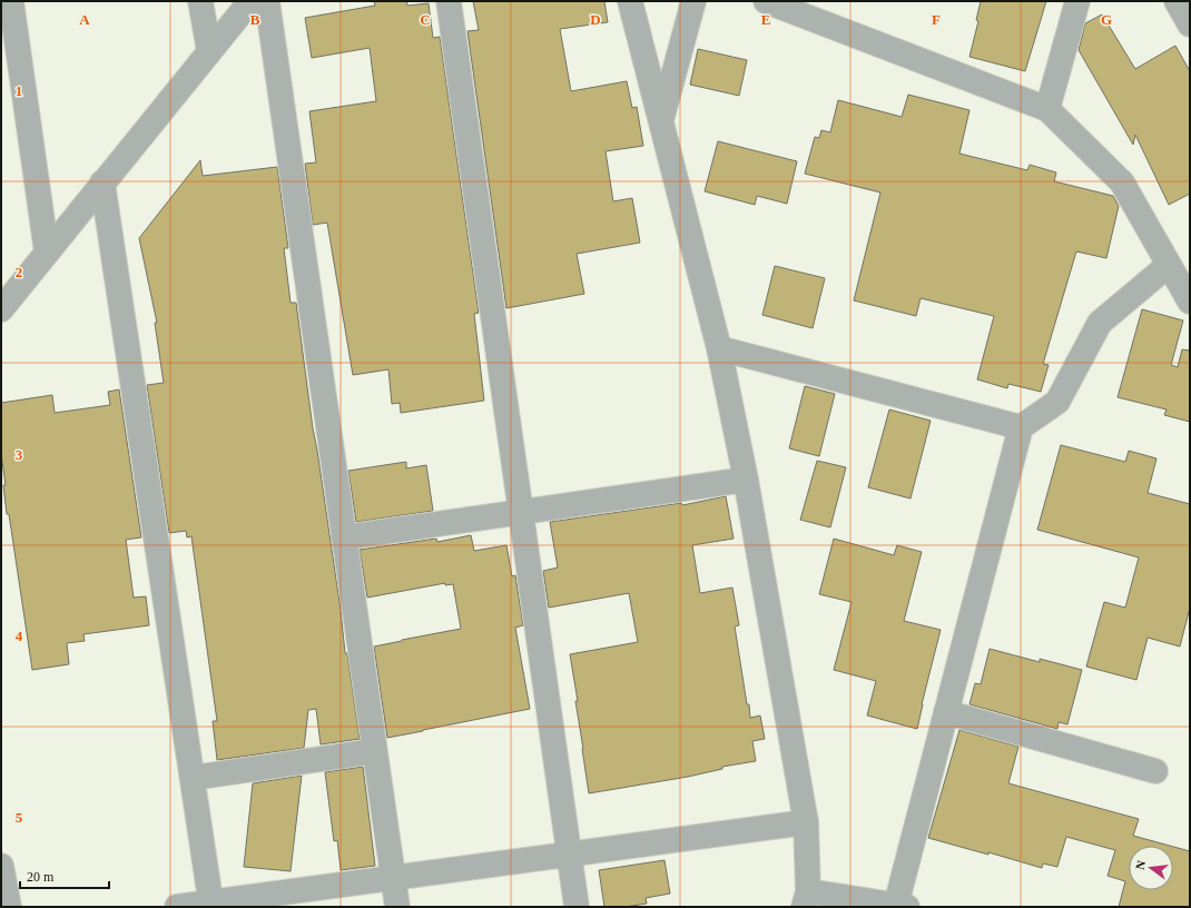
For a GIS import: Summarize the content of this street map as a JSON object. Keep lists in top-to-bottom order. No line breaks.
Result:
{"scale_bar":"20 m","north":"left","grid":{"columns":["A","B","C","D","E","F","G"],"rows":["1","2","3","4","5"]}}
